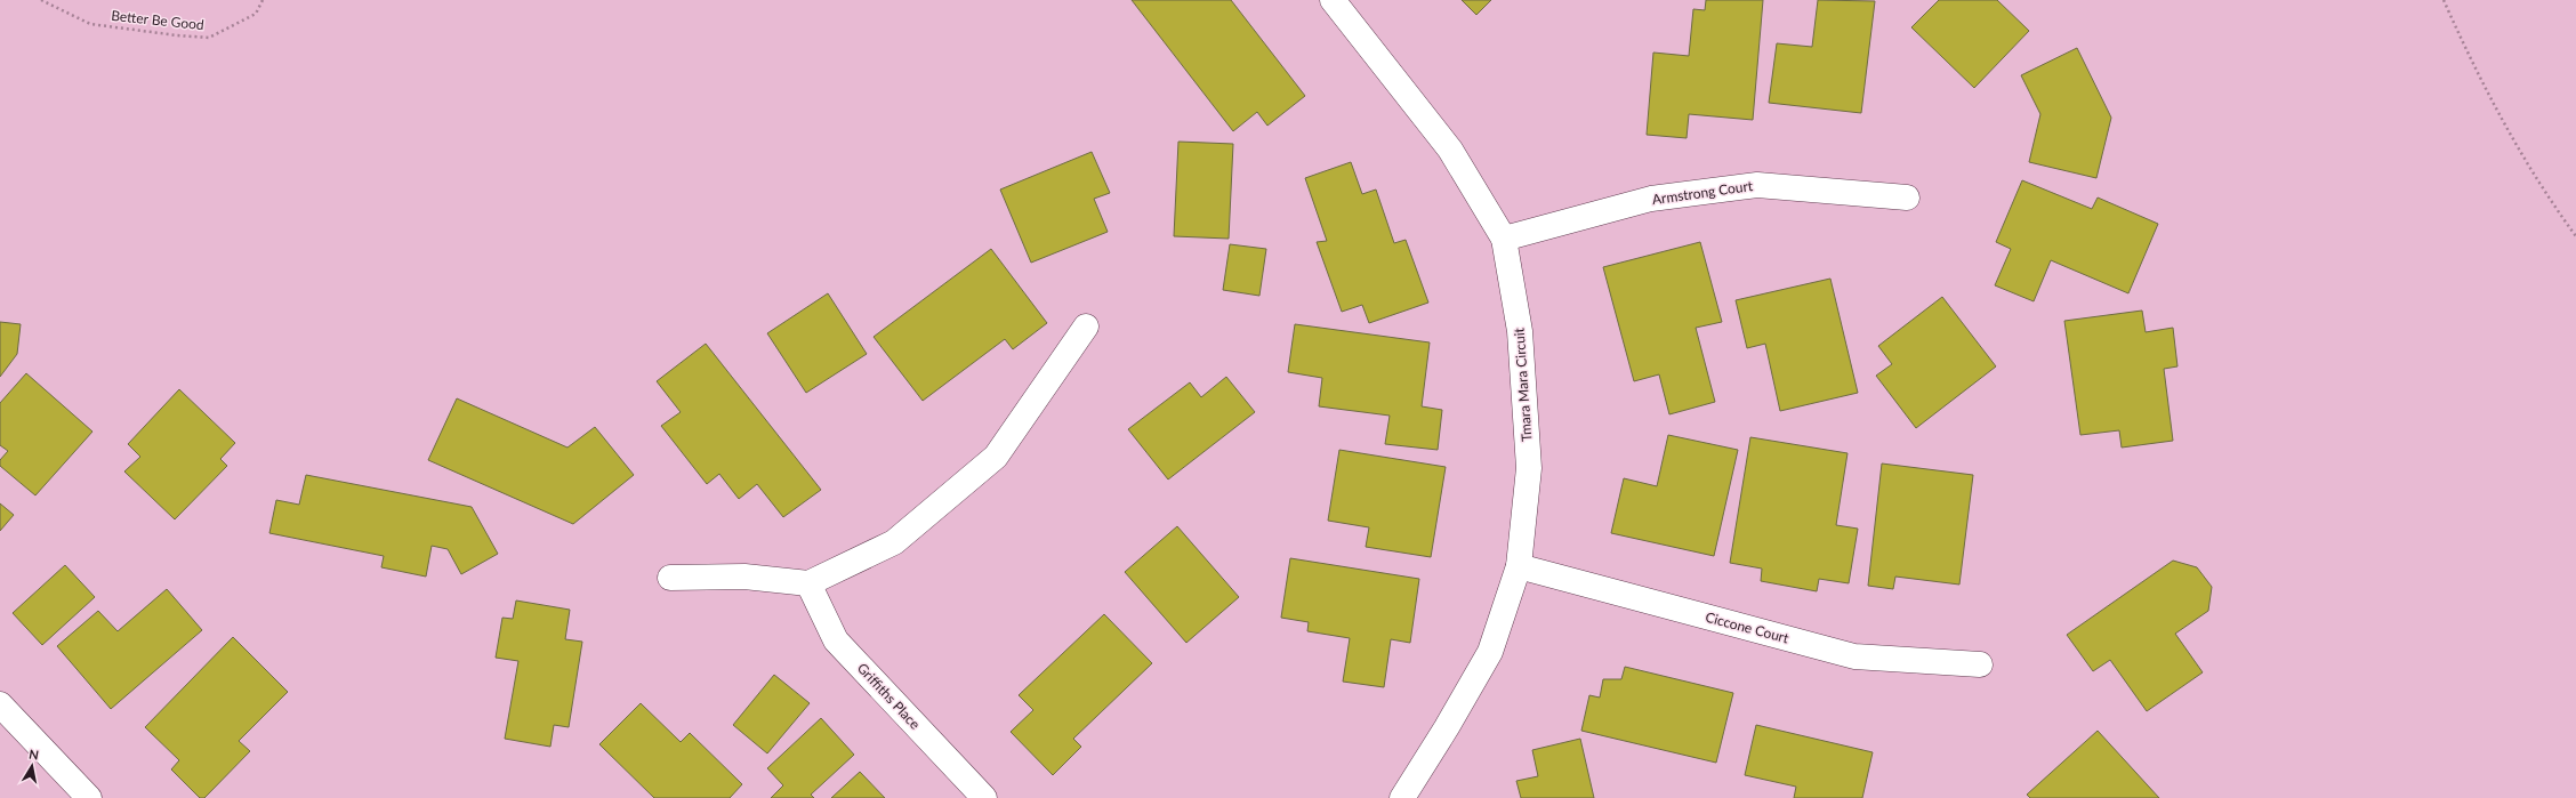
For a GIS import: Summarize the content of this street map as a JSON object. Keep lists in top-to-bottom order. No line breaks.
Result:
{"streets":{"street":["Armstrong Court","Tmara Mara Circuit","Ciccone Court","Griffiths Place"],"path":["Better Be Good"]},"crossings":[["Armstrong Court","Tmara Mara Circuit"],["Tmara Mara Circuit","Ciccone Court"]],"north":"top"}
